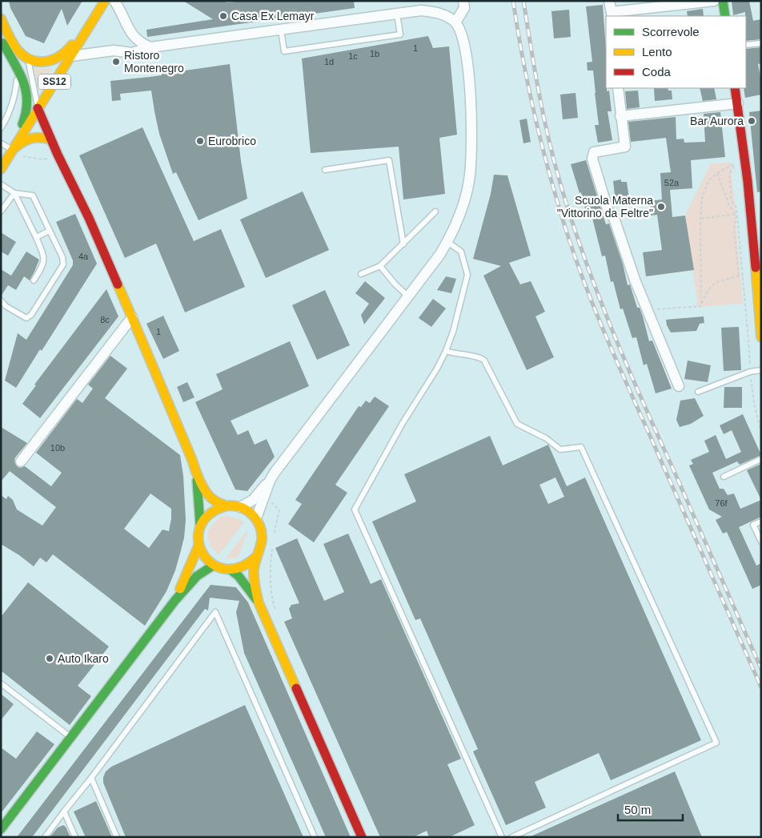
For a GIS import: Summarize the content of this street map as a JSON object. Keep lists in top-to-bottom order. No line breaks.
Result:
{"streets":{"main road":["SS12"]},"places":["Casa Ex Lemayr","Ristoro Montenegro","Bar Aurora","Eurobrico","Scuola Materna \"Vittorino da Feltre\"","Auto Ikaro"],"house_numbers":["1","1b","1c","1d","52a","4a","8c","1","10b","76f"],"legend":["Scorrevole","Lento","Coda"],"scale_bar":"50 m"}
